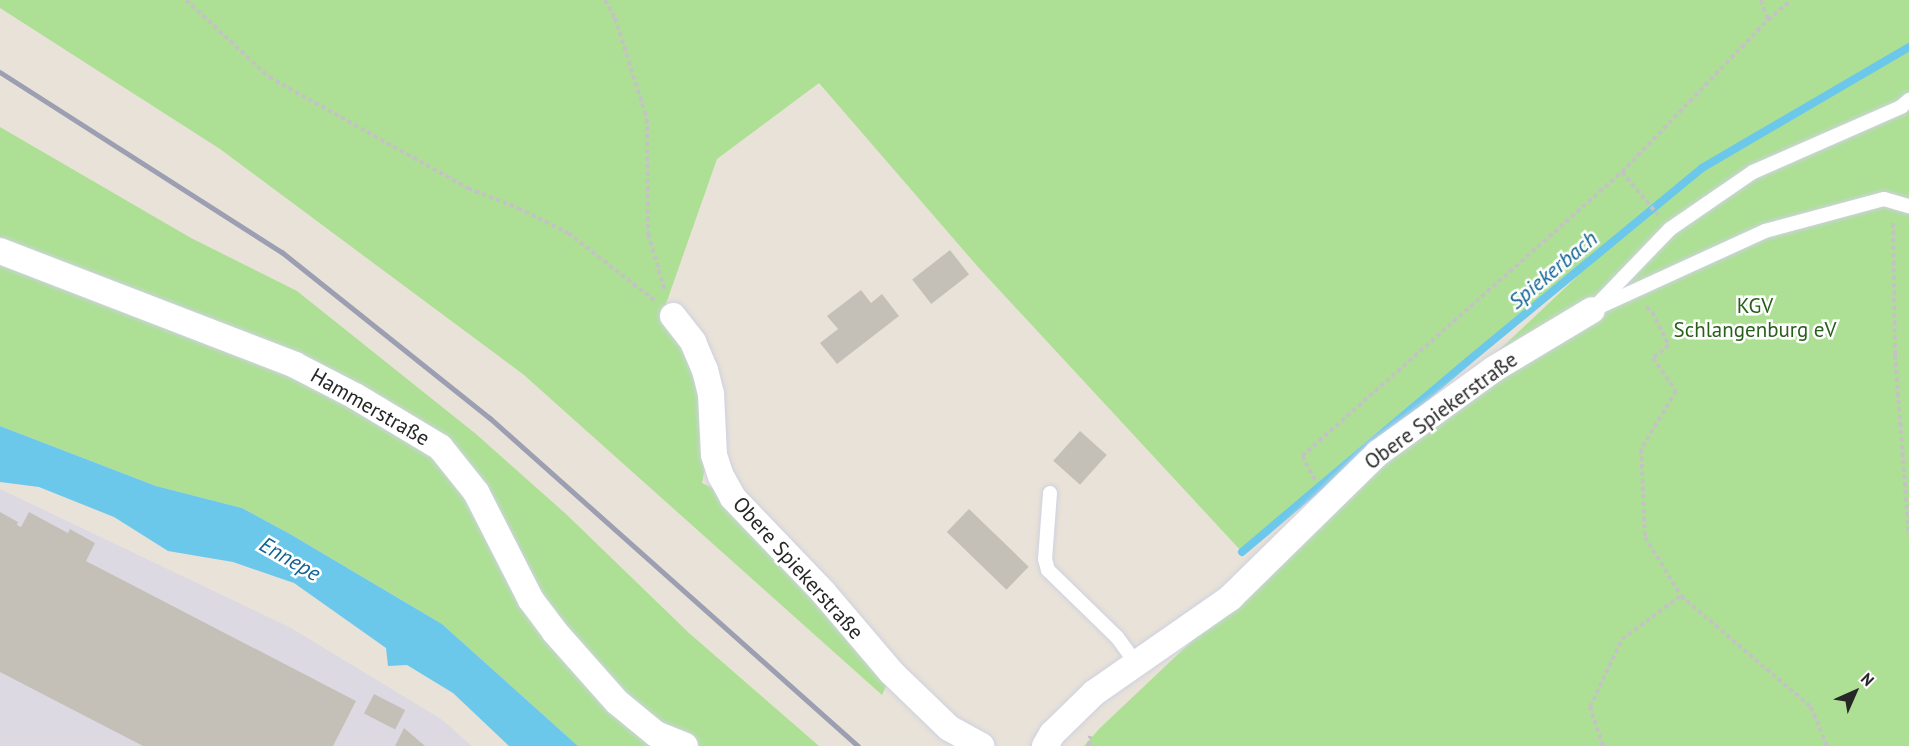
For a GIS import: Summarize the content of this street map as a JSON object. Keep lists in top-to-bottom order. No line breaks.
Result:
{"streets":{"street":["Hammerstraße","Obere Spiekerstraße"]},"water":["Spiekerbach","Ennepe"],"parks":["KGV Schlangenburg eV"],"north":"top right"}
